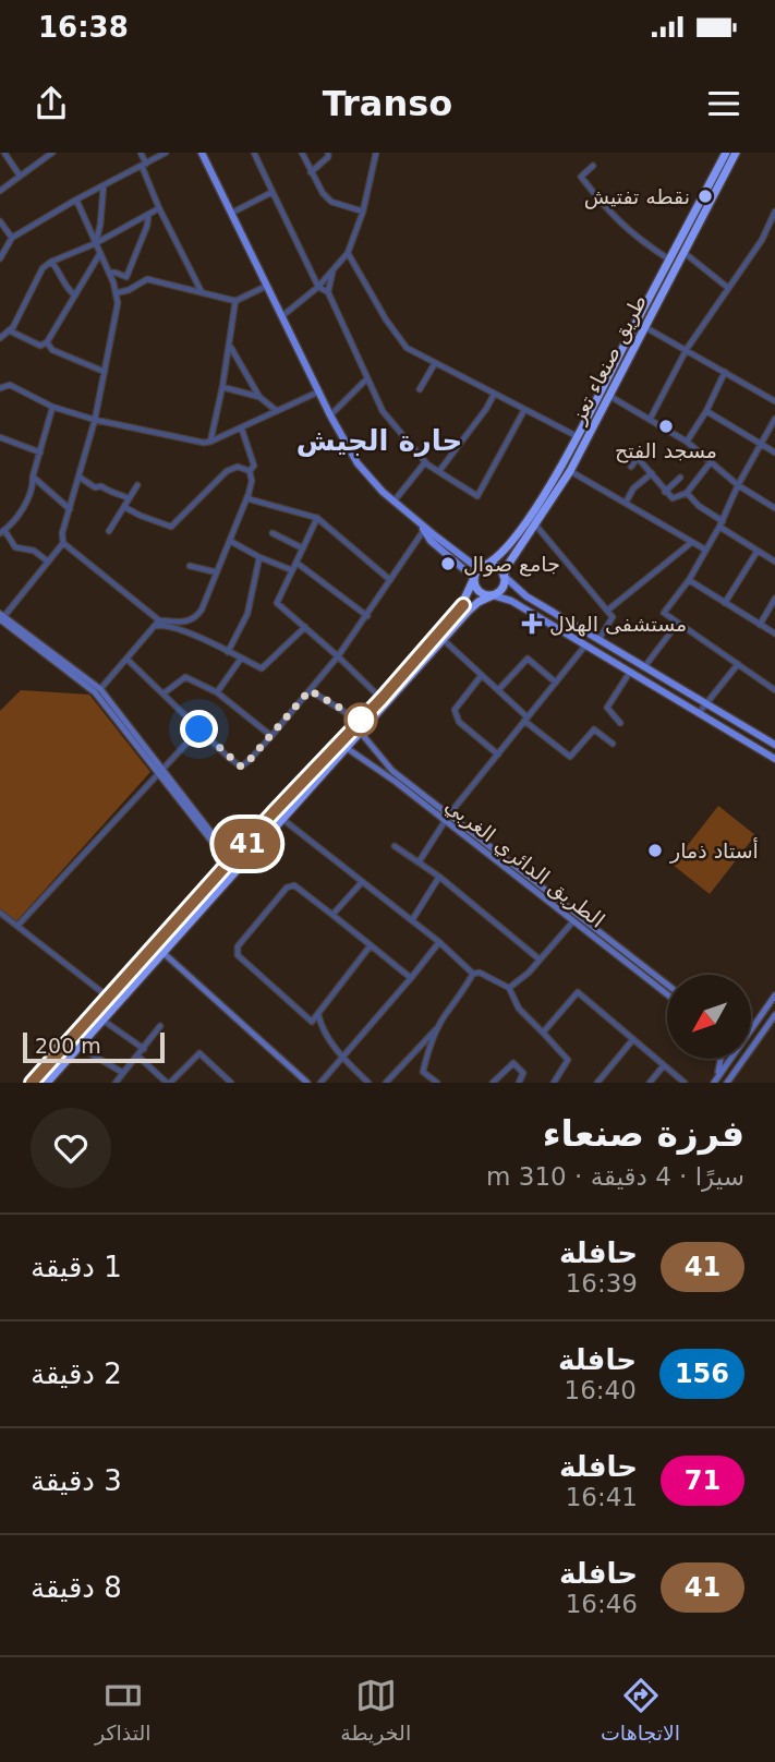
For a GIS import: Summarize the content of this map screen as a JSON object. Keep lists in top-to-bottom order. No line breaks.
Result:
{"streets":{"highway":["طريق صنعاء تعز"],"main road":["الطريق الدائري الغربي"]},"districts":["حارة الجيش"],"places":{"other":["نقطه تفتيش","مسجد الفتح","جامع صوال","أستاد ذمار"],"health":["مستشفى الهلال"]},"lines":["bus line 41"],"scale_bar":"200 m","north":"bottom left","page":{"status":"16:38","header":"Transo","on_map":"41","scale":"200 m","heading":["فرزة صنعاء","سيرًا · 4 دقيقة · 310 m"],"list":[{"mark":"41","name":"حافلة","note":"16:39","value":"1 دقيقة"},{"mark":"156","name":"حافلة","note":"16:40","value":"2 دقيقة"},{"mark":"71","name":"حافلة","note":"16:41","value":"3 دقيقة"},{"mark":"41","name":"حافلة","note":"16:46","value":"8 دقيقة"}],"tabs":["الاتجاهات","الخريطة","التذاكر"]}}
